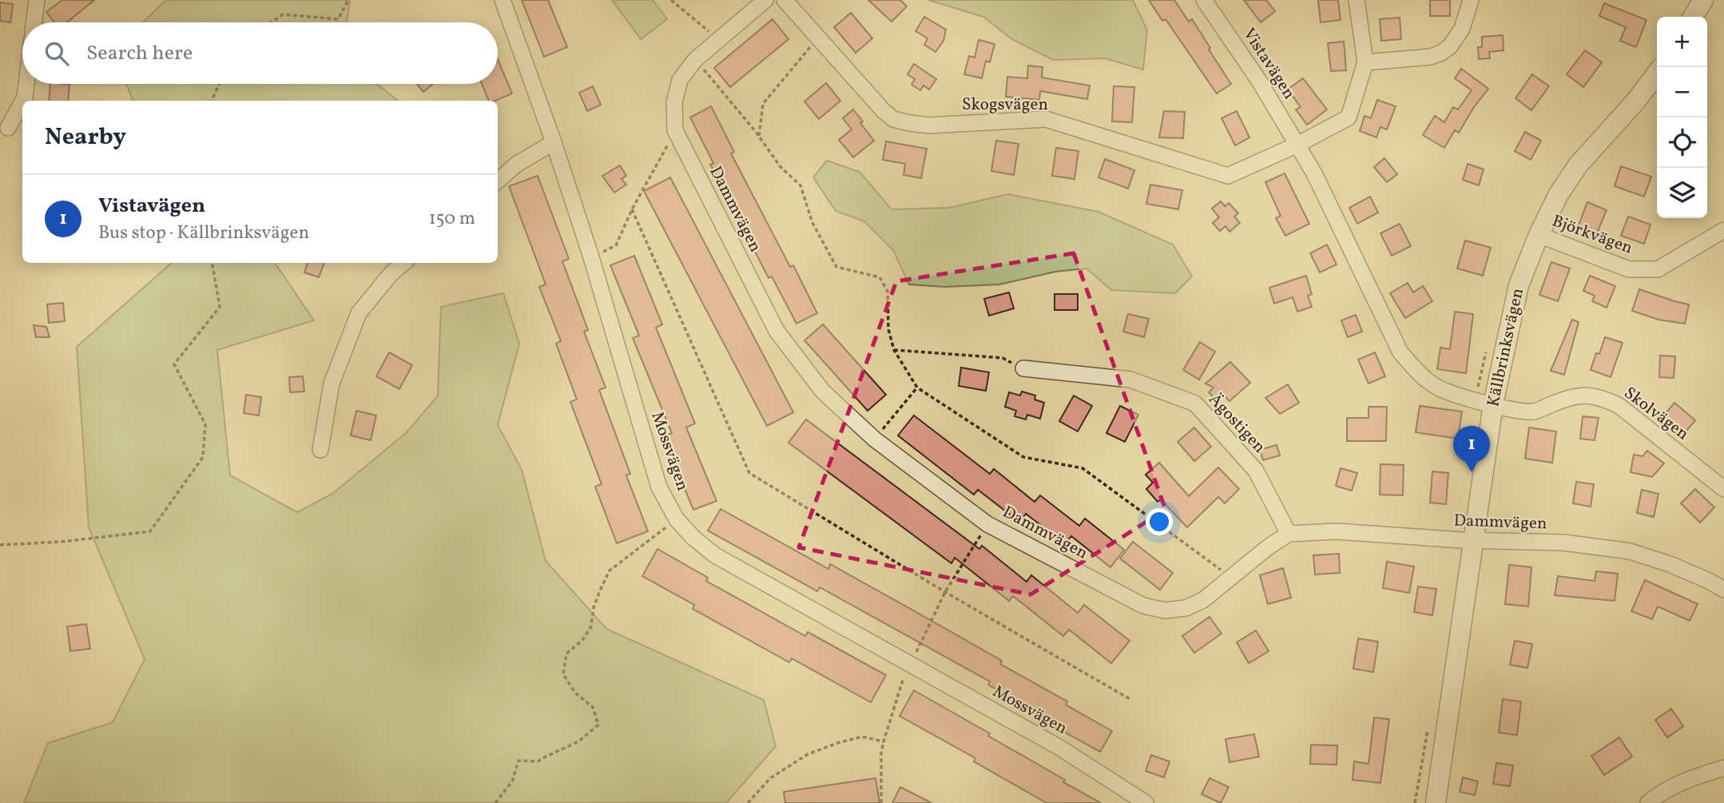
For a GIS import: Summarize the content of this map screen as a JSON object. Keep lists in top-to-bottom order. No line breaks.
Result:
{"streets":{"street":["Vistavägen","Skogsvägen","Dammvägen","Björkvägen","Källbrinksvägen","Skolvägen","Ägostigen","Mossvägen"]},"crossings":[["Vistavägen","Skogsvägen"],["Vistavägen","Källbrinksvägen"],["Vistavägen","Skolvägen"],["Dammvägen","Källbrinksvägen"],["Dammvägen","Ägostigen"],["Björkvägen","Källbrinksvägen"],["Källbrinksvägen","Skolvägen"]],"page":{"map_buttons":["+","−"],"search":"Search here","heading":"Nearby","list":[{"mark":"1","name":"Vistavägen","note":"Bus stop · Källbrinksvägen","value":"150 m"}],"pins":"1"}}
